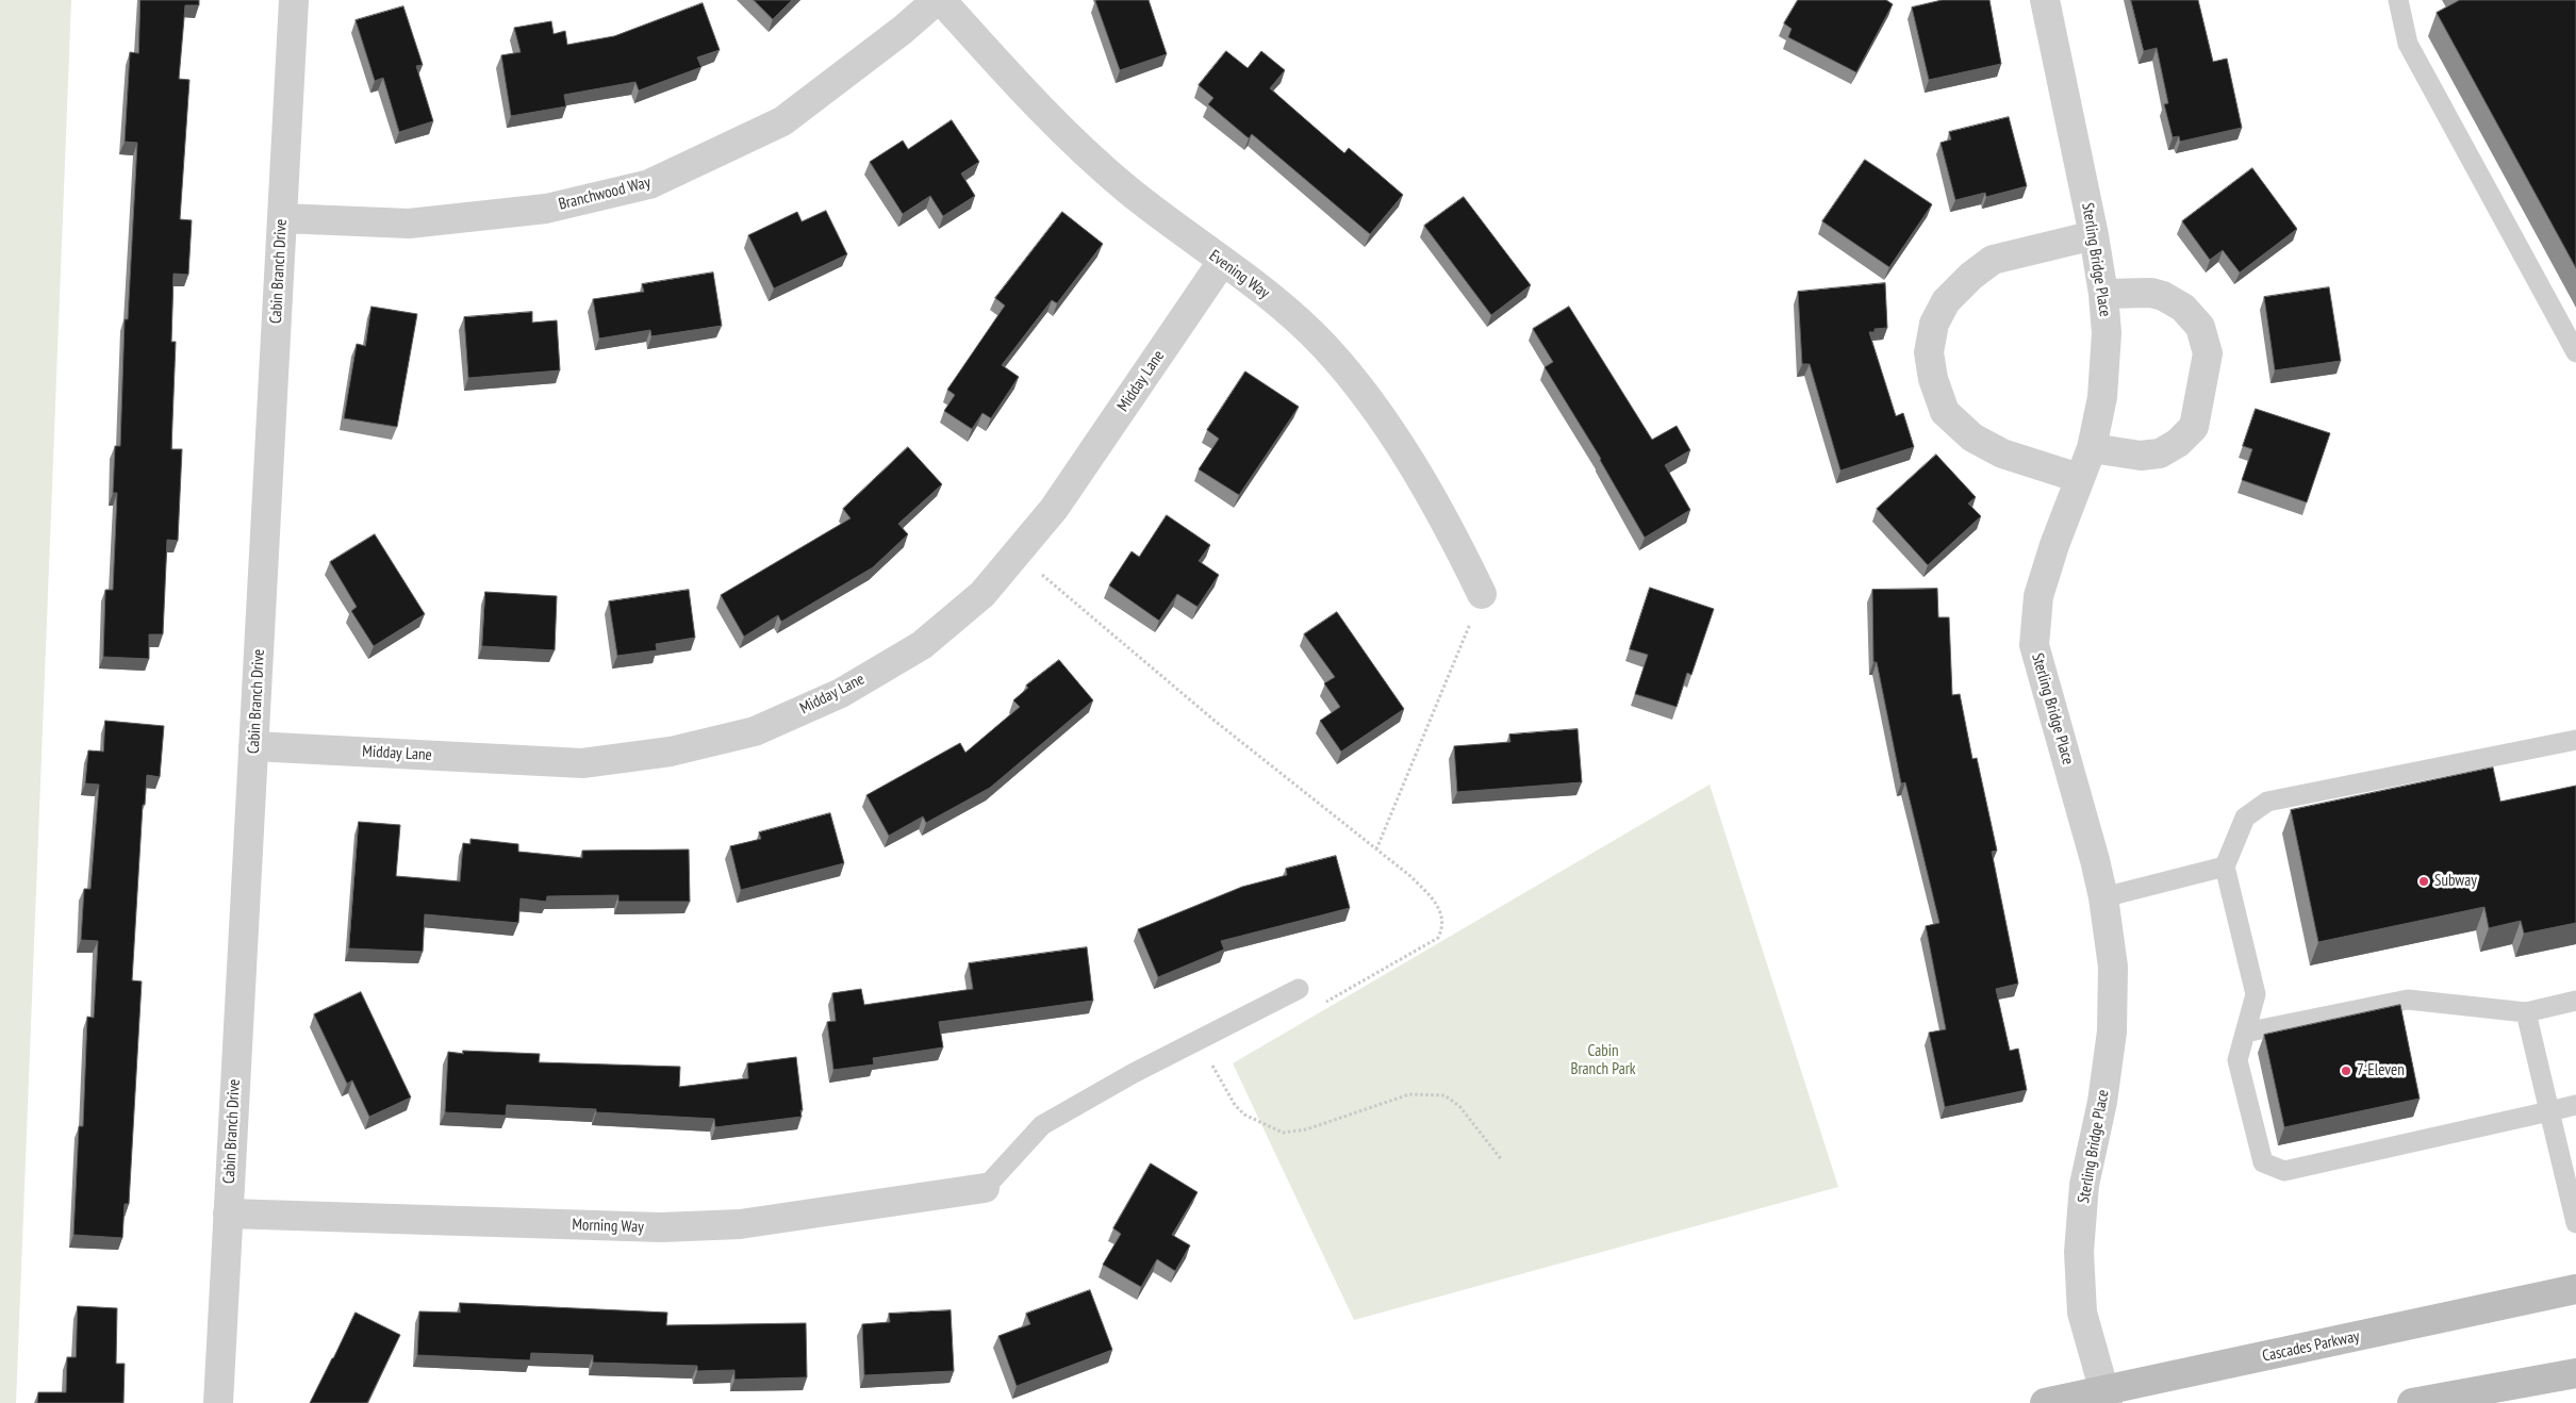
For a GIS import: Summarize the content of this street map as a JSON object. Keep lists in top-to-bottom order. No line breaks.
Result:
{"streets":{"main road":["Cascades Parkway"],"street":["Branchwood Way","Sterling Bridge Place","Cabin Branch Drive","Evening Way","Midday Lane","Morning Way"]},"crossings":[["Branchwood Way","Cabin Branch Drive"],["Sterling Bridge Place","Cascades Parkway"],["Cabin Branch Drive","Midday Lane"],["Cabin Branch Drive","Morning Way"],["Evening Way","Midday Lane"]],"parks":["Cabin Branch Park"],"places":["Subway","7-Eleven"]}
